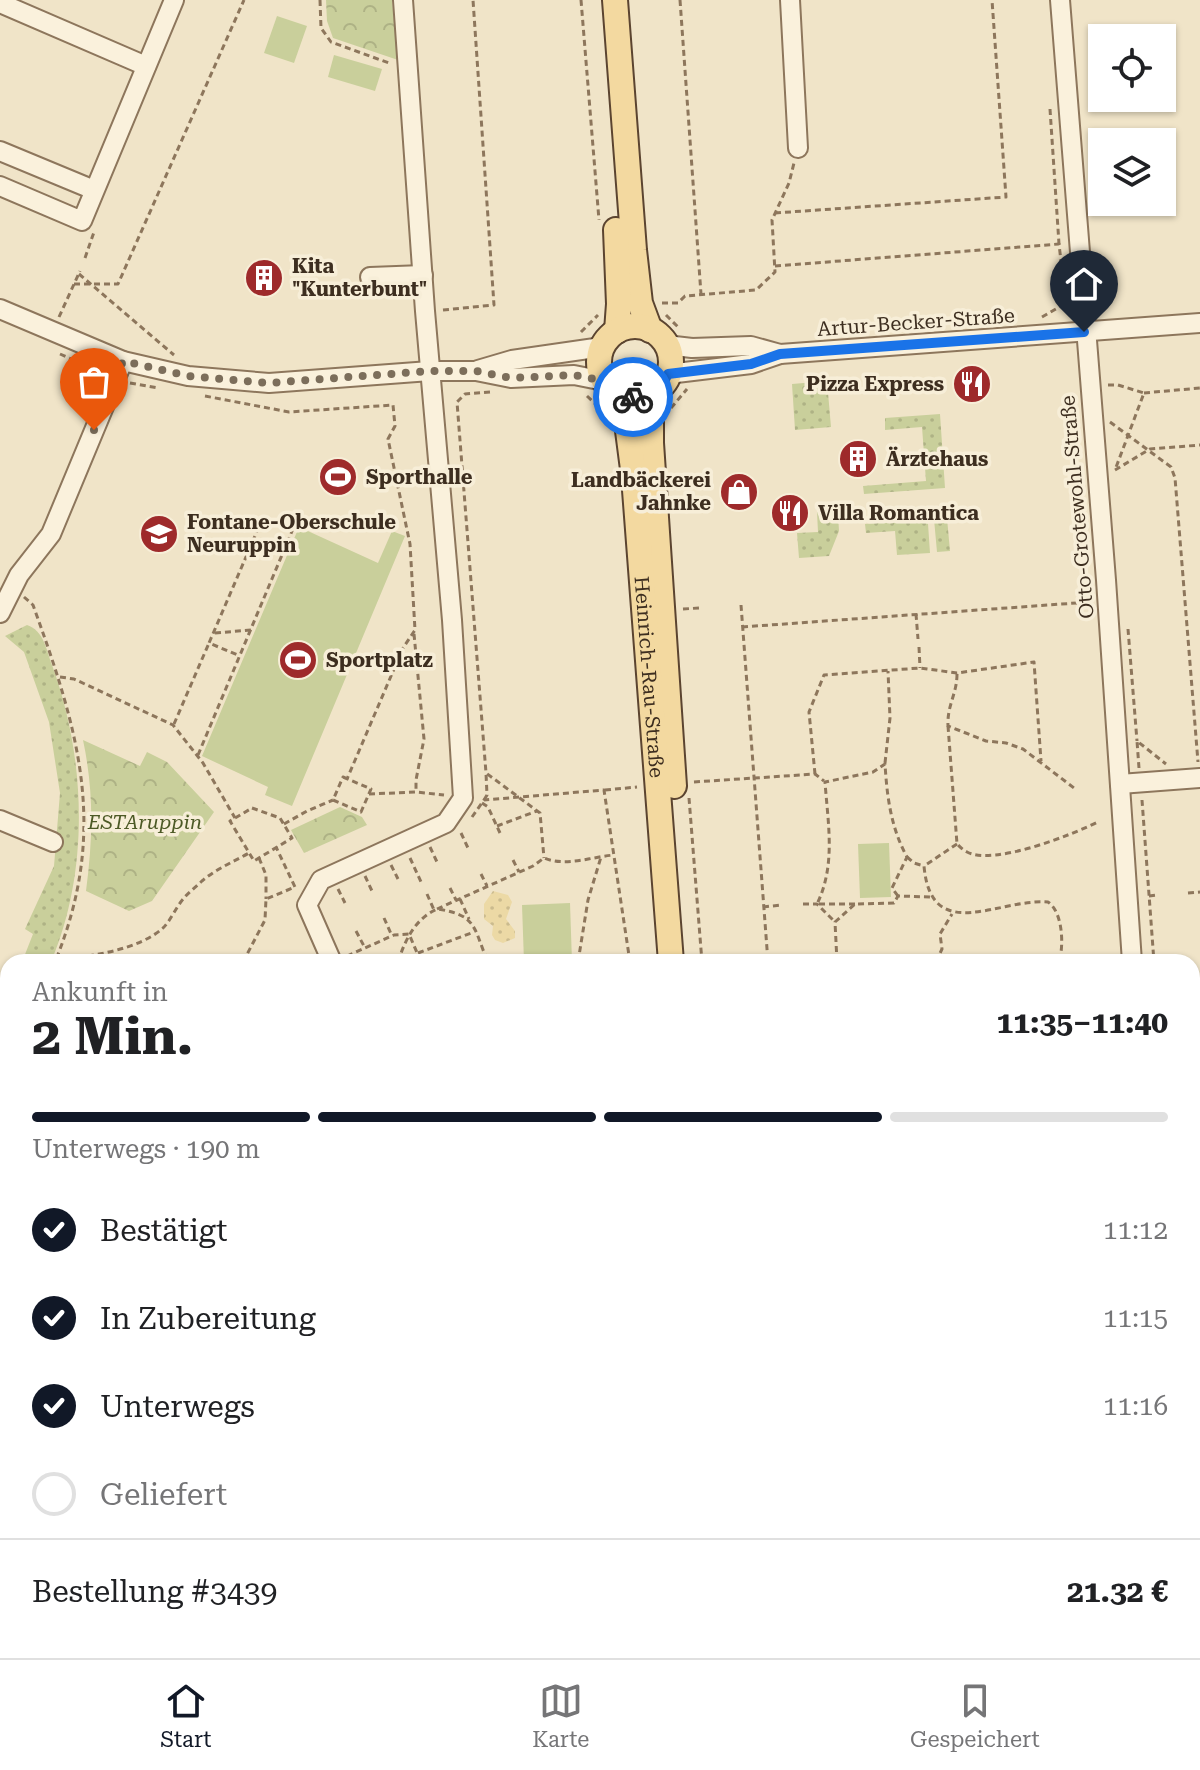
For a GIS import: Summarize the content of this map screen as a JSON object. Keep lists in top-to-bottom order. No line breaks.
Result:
{"streets":{"main road":["Heinrich-Rau-Straße"],"street":["Artur-Becker-Straße","Otto-Grotewohl-Straße"]},"crossings":[["Artur-Becker-Straße","Otto-Grotewohl-Straße"],["Artur-Becker-Straße","Heinrich-Rau-Straße"]],"parks":["ESTAruppin"],"places":{"building":["Kita \"Kunterbunt\"","Ärztehaus"],"restaurant":["Pizza Express","Villa Romantica"],"sports":["Sporthalle","Sportplatz"],"shop":["Landbäckerei Jahnke"],"school or university":["Fontane-Oberschule Neuruppin"]},"page":{"heading":["2 Min.","Ankunft in","11:35–11:40"],"panel":["Bestellung #3439","21.32 €"],"bar":"Unterwegs · 190 m","list":[["Bestätigt","11:12"],["In Zubereitung","11:15"],["Unterwegs","11:16"],"Geliefert"],"tabs":["Start","Karte","Gespeichert"]}}
